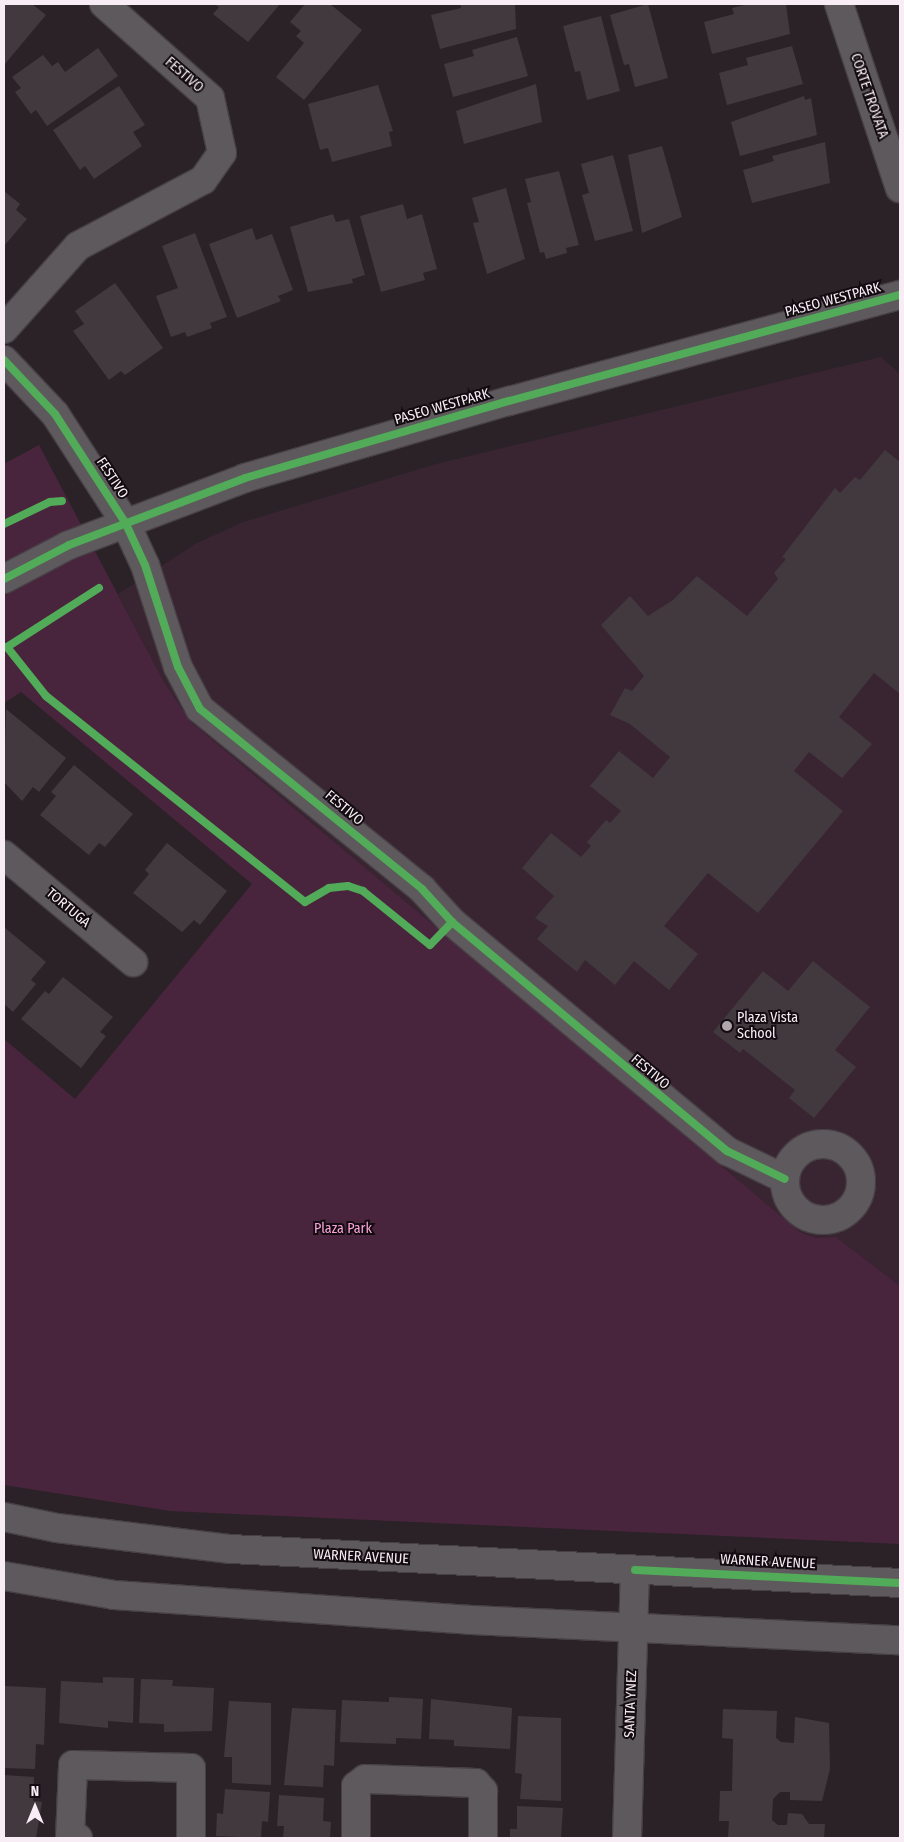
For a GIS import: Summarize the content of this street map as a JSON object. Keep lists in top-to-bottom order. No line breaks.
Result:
{"streets":{"street":["FESTIVO","CORTE TROVATA","PASEO WESTPARK","TORTUGA","WARNER AVENUE","SANTA YNEZ"]},"crossings":[["FESTIVO","PASEO WESTPARK"],["WARNER AVENUE","SANTA YNEZ"]],"parks":["Plaza Park"],"places":["Plaza Vista School"],"north":"top"}
